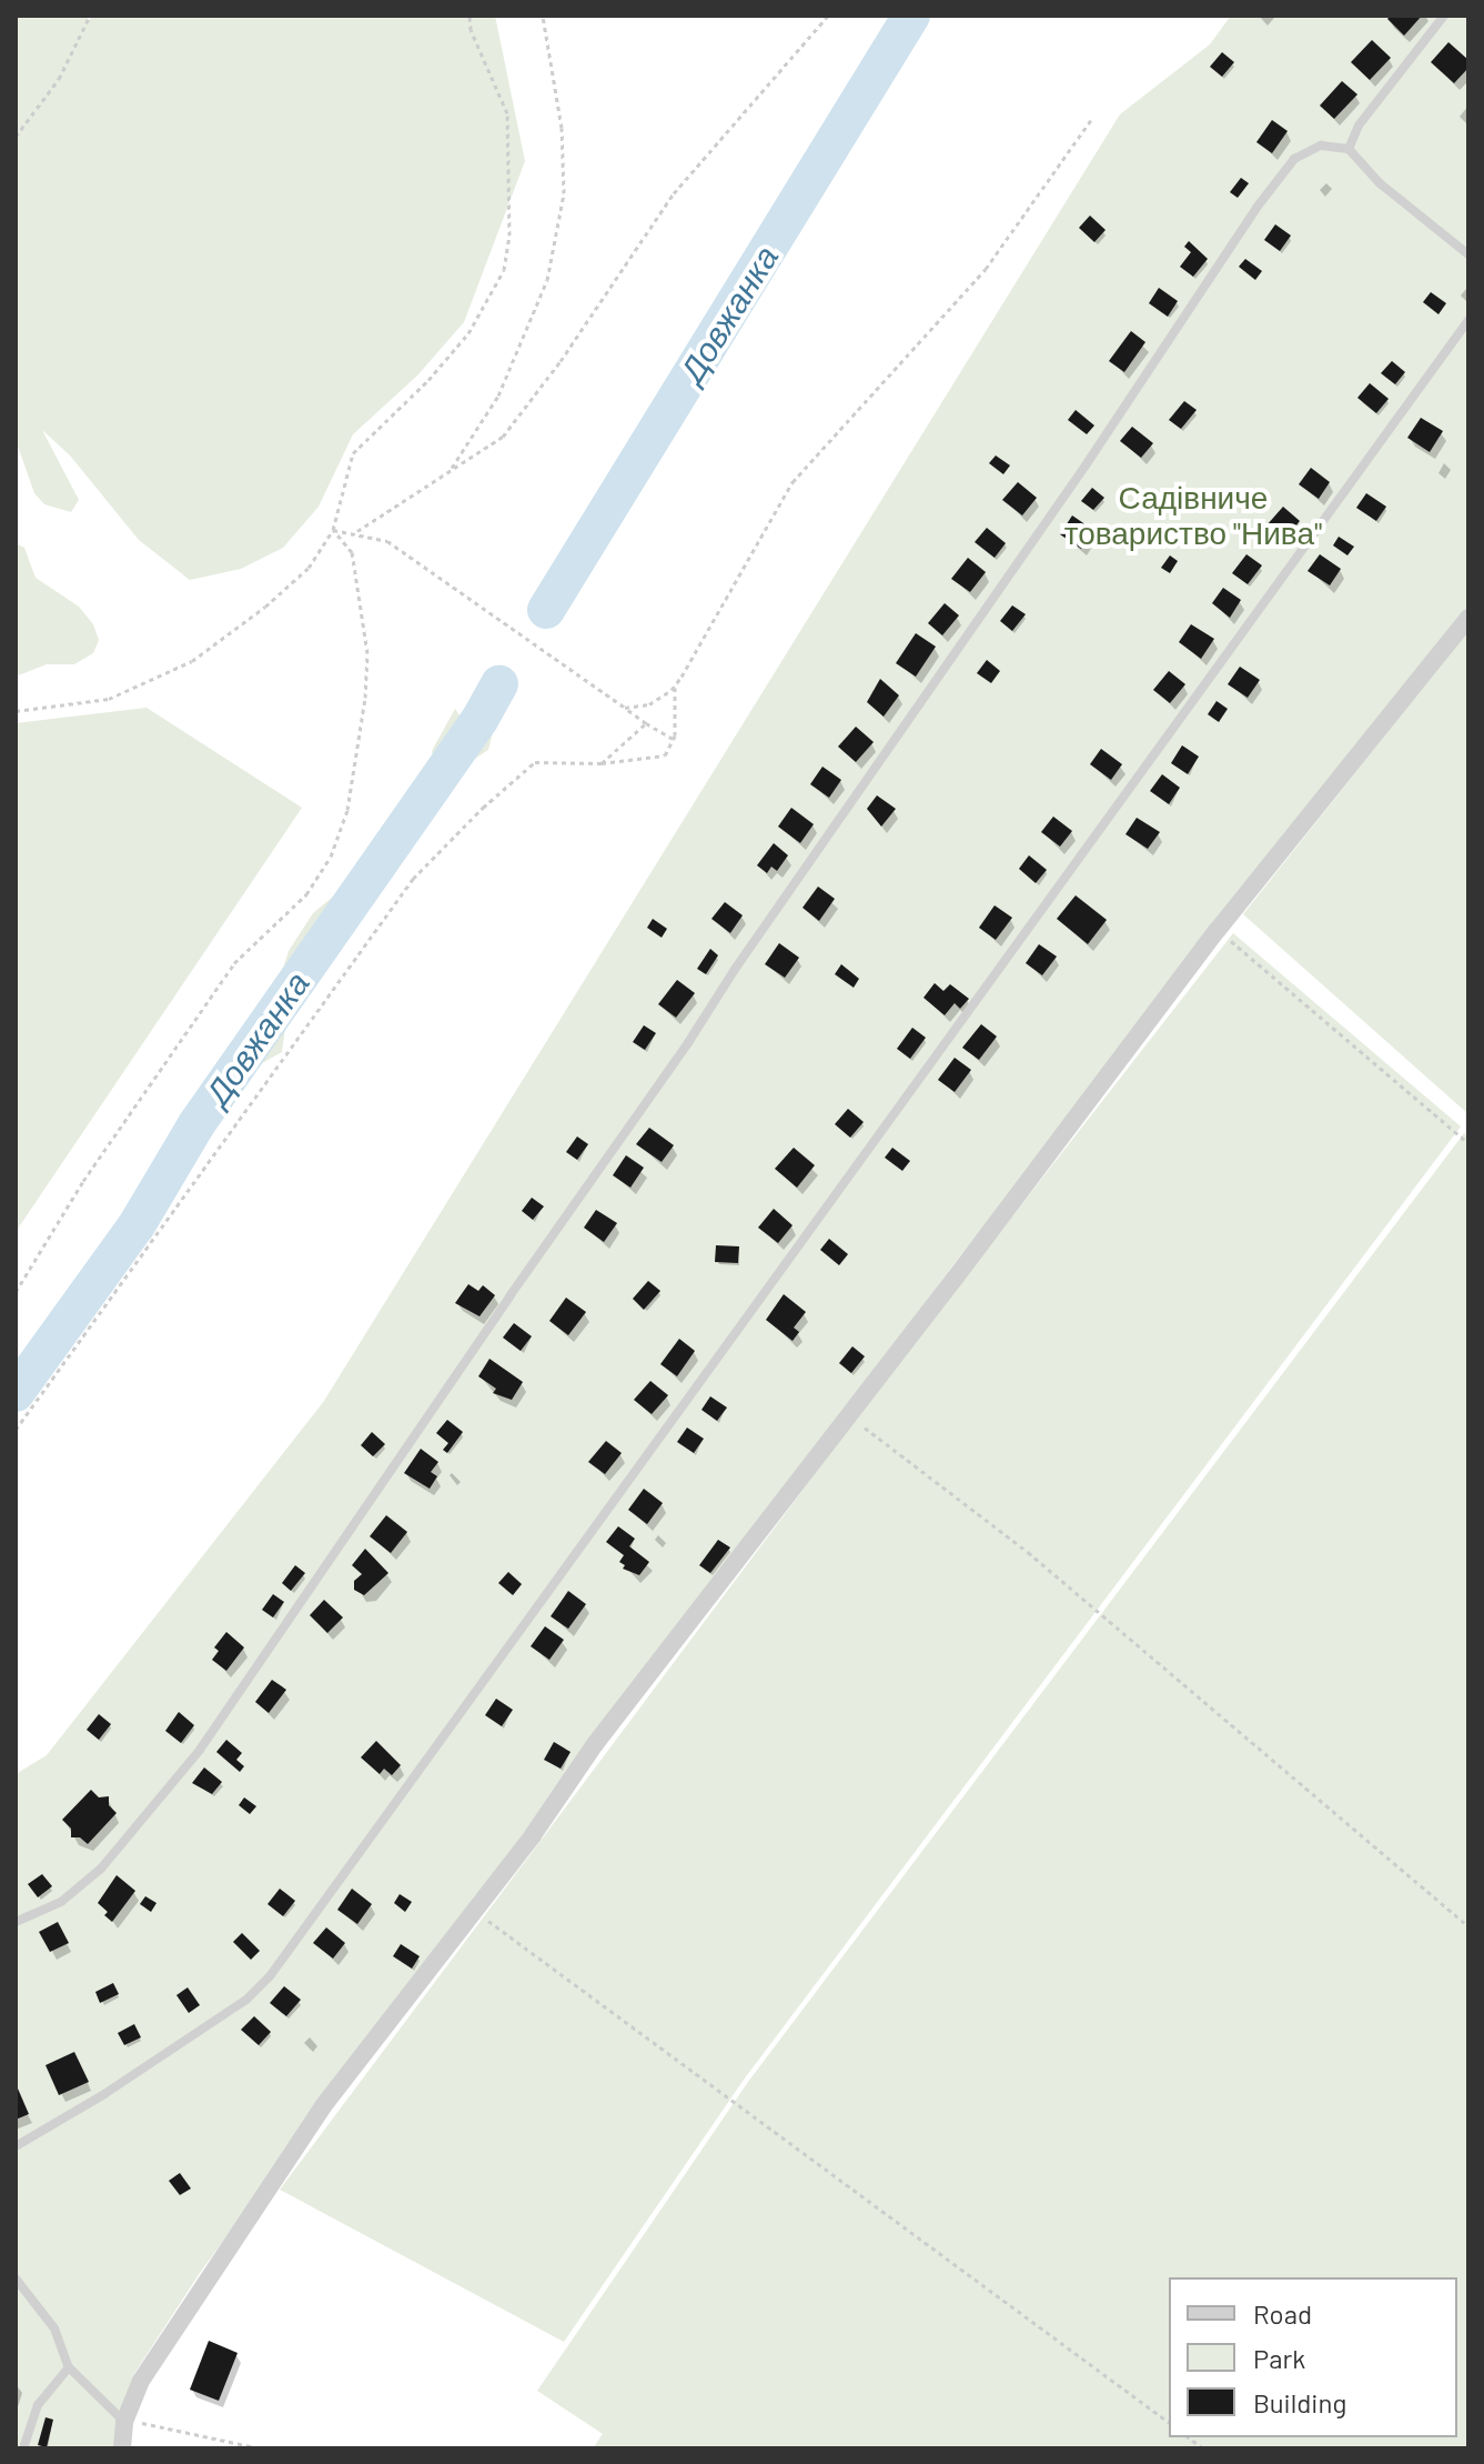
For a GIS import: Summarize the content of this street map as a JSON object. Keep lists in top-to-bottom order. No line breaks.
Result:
{"water":["Довжанка"],"parks":["Садівниче товариство \"Нива\""],"legend":["Road","Park","Building"]}
